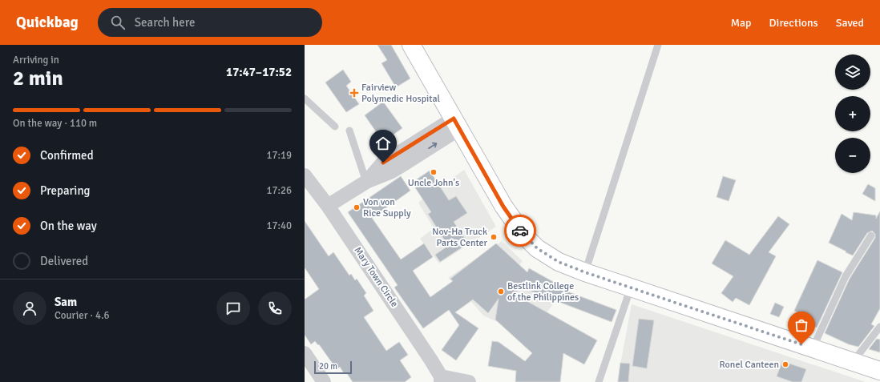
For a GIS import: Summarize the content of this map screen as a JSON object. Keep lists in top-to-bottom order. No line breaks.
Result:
{"streets":{"street":["Mary Town Circle"]},"places":{"health":["Fairview Polymedic Hospital"],"other":["Uncle John's","Von von Rice Supply","Nov-Ha Truck Parts Center","Bestlink College of the Philippines","Ronel Canteen"]},"scale_bar":"20 m","page":{"header":"Quickbag","search":"Search here","nav":["Map","Directions","Saved"],"heading":["2 min","Arriving in","17:47–17:52"],"panel":["Sam","Courier · 4.6"],"map_buttons":["+","−"],"bar":"On the way · 110 m","list":[["Confirmed","17:19"],["Preparing","17:26"],["On the way","17:40"],"Delivered"],"scale":"20 m"}}
